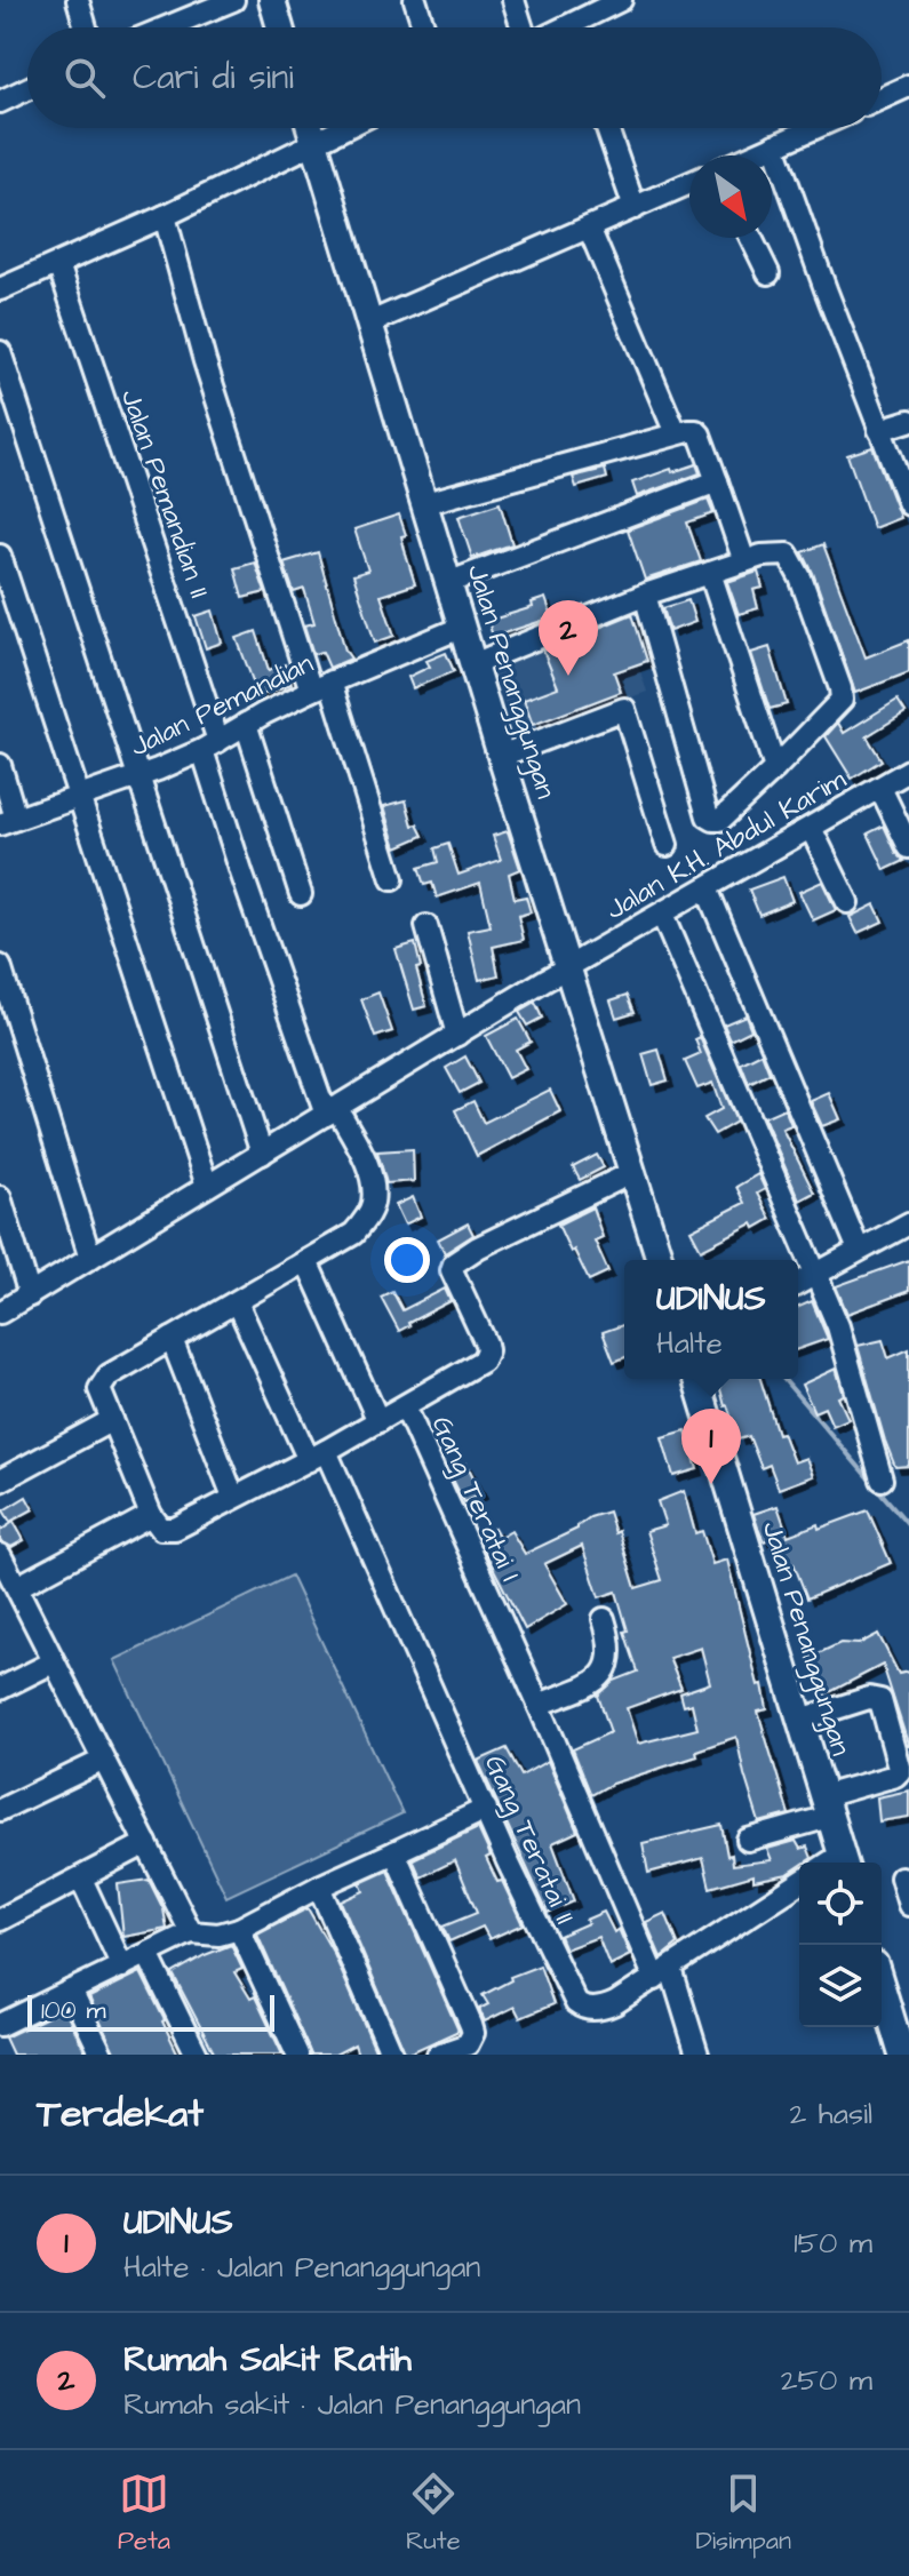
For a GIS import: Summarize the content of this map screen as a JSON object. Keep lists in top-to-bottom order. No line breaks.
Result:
{"streets":{"main road":["Jalan Penanggungan"],"street":["Jalan Pemandian II","Jalan Pemandian","Jalan K.H. Abdul Karim","Gang Teratai I","Gang Teratai II"]},"crossings":[["Jalan Pemandian II","Jalan Pemandian"],["Jalan Pemandian II","Jalan K.H. Abdul Karim"],["Jalan Pemandian II","Gang Teratai II"],["Jalan Penanggungan","Jalan Pemandian"],["Jalan Penanggungan","Jalan K.H. Abdul Karim"],["Jalan Penanggungan","Gang Teratai I"],["Gang Teratai I","Gang Teratai II"]],"scale_bar":"100 m","north":"bottom right","page":{"search":"Cari di sini","pins":["2","1"],"popup":["UDINUS","Halte"],"scale":"100 m","heading":["Terdekat","2 hasil"],"list":[{"mark":"1","name":"UDINUS","note":"Halte · Jalan Penanggungan","value":"150 m"},{"mark":"2","name":"Rumah Sakit Ratih","note":"Rumah sakit · Jalan Penanggungan","value":"250 m"}],"nav":["Peta","Rute","Disimpan"]}}
